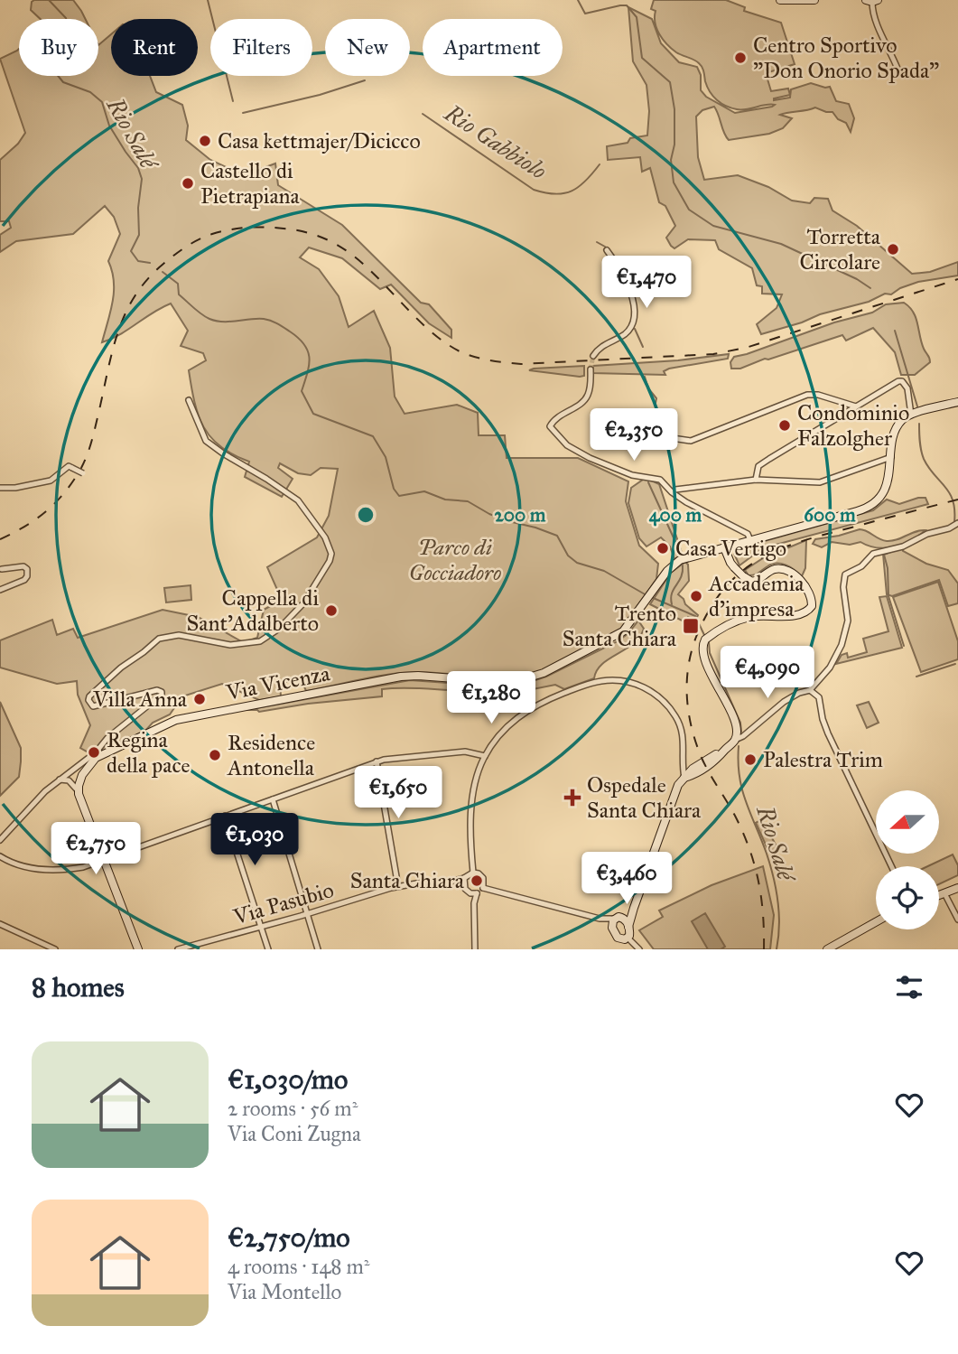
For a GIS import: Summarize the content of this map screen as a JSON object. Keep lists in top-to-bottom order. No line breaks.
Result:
{"streets":{"main road":["Via Vicenza"],"street":["Via Pasubio"]},"water":["Rio Salé","Rio Gabbiolo"],"parks":["Parco di Gocciadoro"],"places":{"other":["Centro Sportivo \"Don Onorio Spada\"","Casa kettmajer/Dicicco","Castello di Pietrapiana","Torretta Circolare","Condominio Falzolgher","Casa Vertigo","Accademia d'impresa","Cappella di Sant'Adalberto","Villa Anna","Regina della pace","Residence Antonella","Palestra Trim","Santa Chiara"],"transit":["Trento Santa Chiara"],"health":["Ospedale Santa Chiara"]},"north":"left","page":{"chip":["Buy","Rent","Filters","New","Apartment"],"price":["€1,470","€2,350","€4,090","€1,280","€1,650","€1,030","€2,750","€3,460"],"heading":"8 homes","list":[{"name":"€1,030/mo","note":"2 rooms · 56 m² · Via Coni Zugna"},{"name":"€2,750/mo","note":"4 rooms · 148 m² · Via Montello"}]},"rings":["200 m","400 m","600 m"]}
